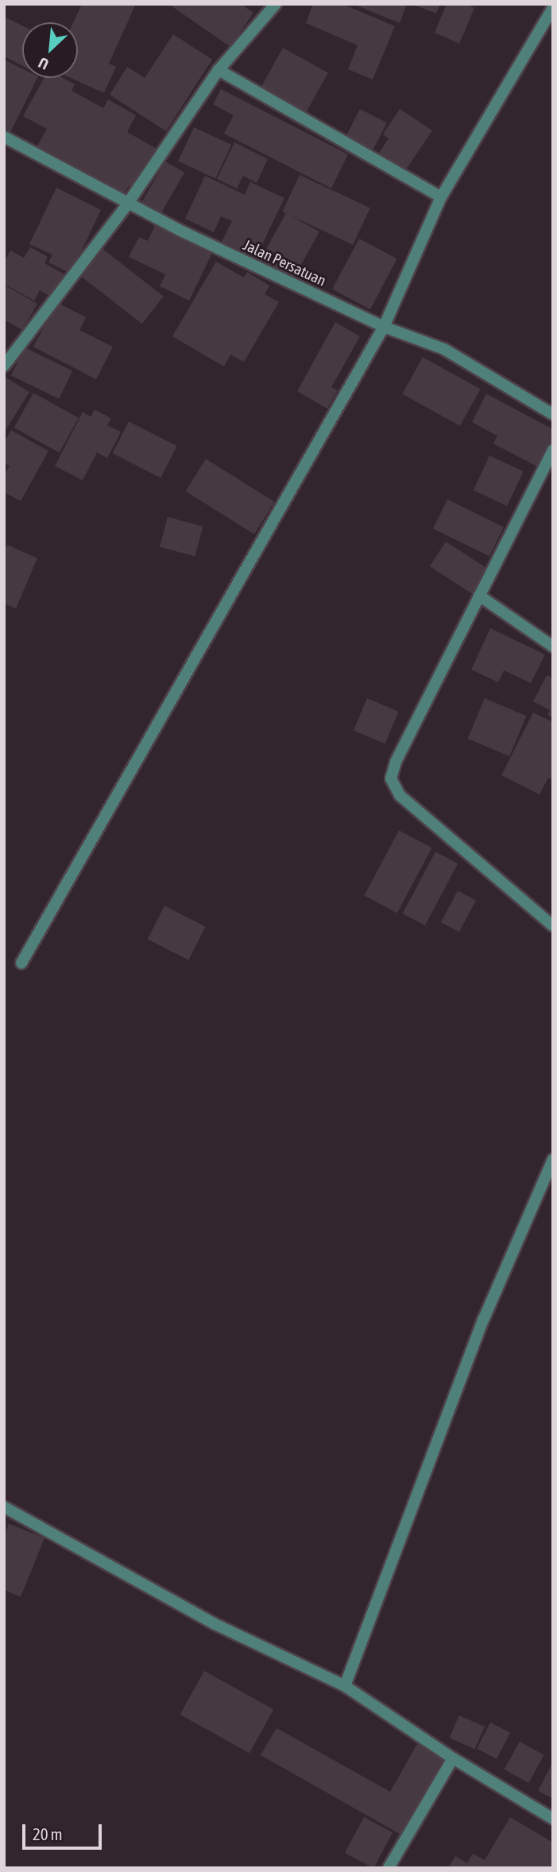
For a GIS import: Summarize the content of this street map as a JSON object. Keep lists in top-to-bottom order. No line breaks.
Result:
{"streets":{"street":["Jalan Persatuan"]},"scale_bar":"20 m","north":"bottom left"}
